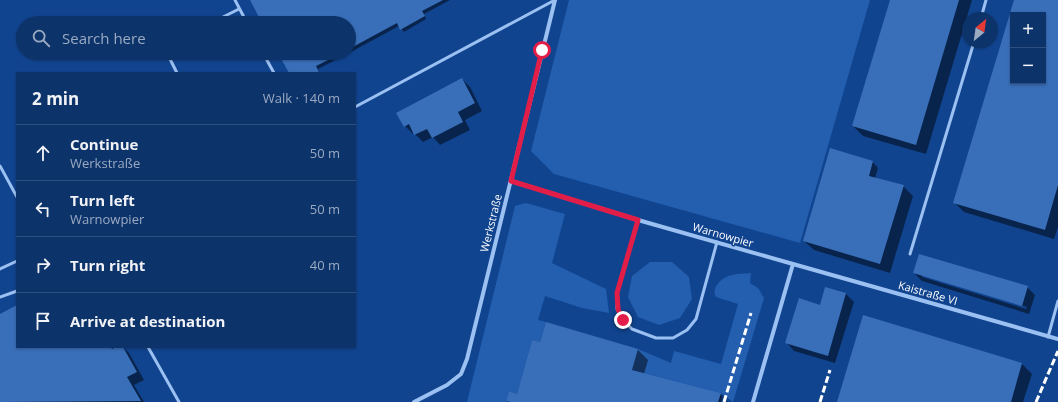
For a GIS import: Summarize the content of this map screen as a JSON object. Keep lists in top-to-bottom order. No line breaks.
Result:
{"streets":{"street":["Werkstraße","Warnowpier","Kaistraße VI"]},"crossings":[["Werkstraße","Warnowpier"],["Warnowpier","Kaistraße VI"]],"north":"top right","page":{"map_buttons":["+","−"],"search":"Search here","heading":["2 min","Walk · 140 m"],"list":[["Continue","Werkstraße","50 m"],["Turn left","Warnowpier","50 m"],["Turn right","40 m"],"Arrive at destination"]}}
